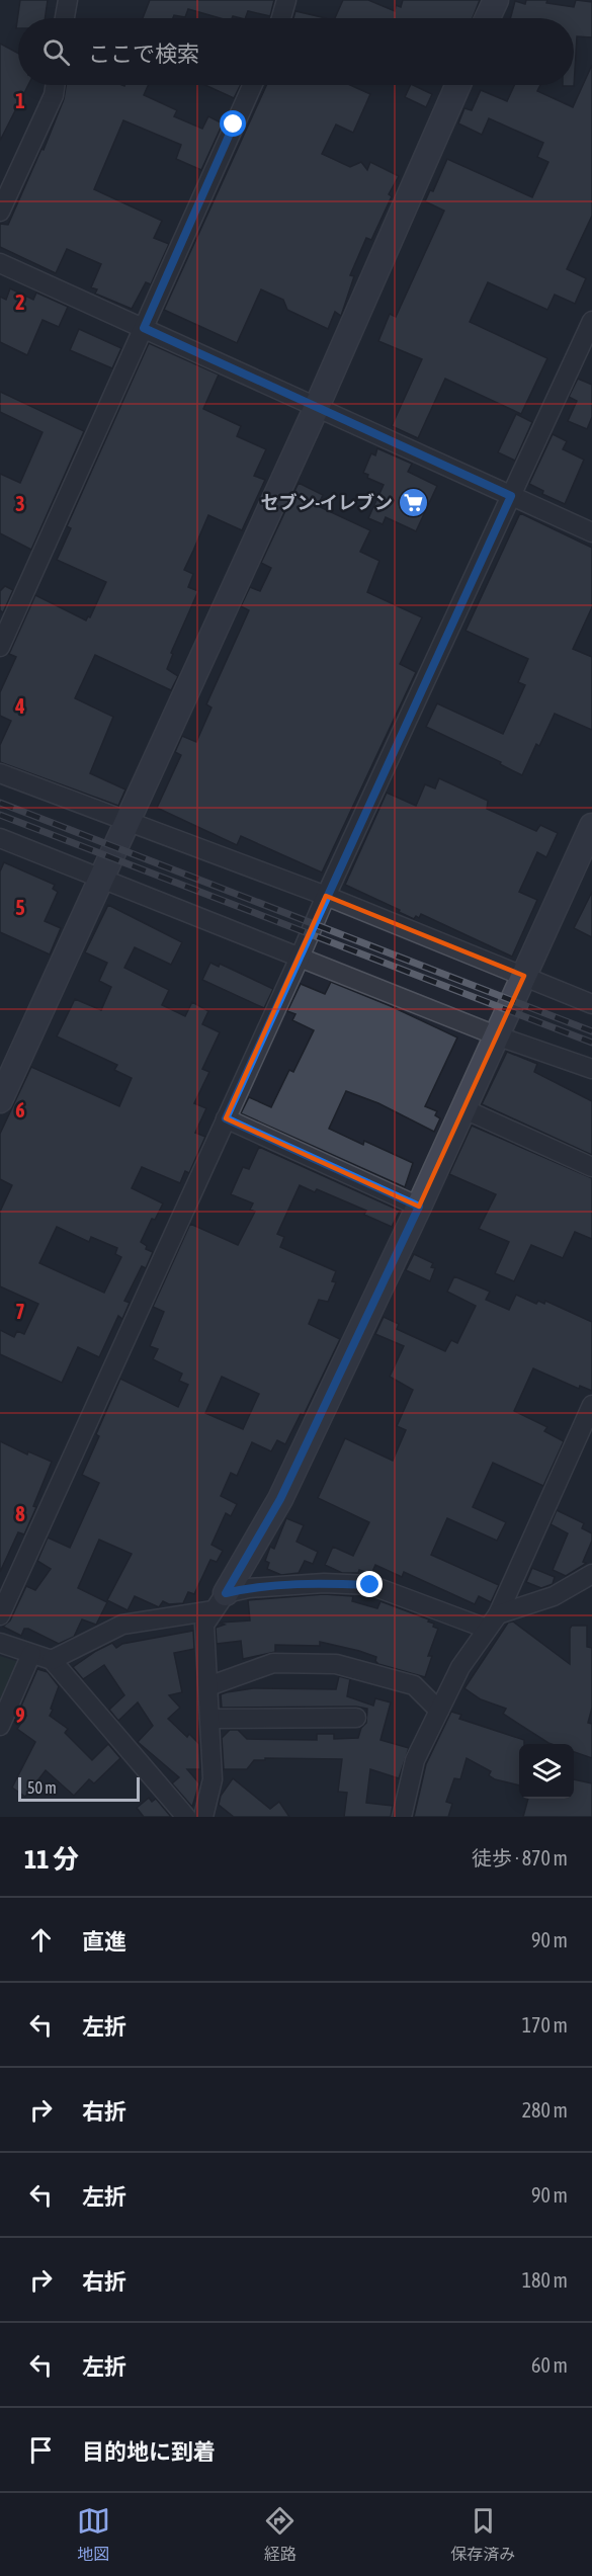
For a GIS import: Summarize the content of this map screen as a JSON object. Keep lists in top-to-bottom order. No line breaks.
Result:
{"places":{"supermarket":["セブン-イレブン"]},"scale_bar":"50 m","page":{"search":"ここで検索","scale":"50 m","heading":["11 分","徒歩 · 870 m"],"list":[["直進","90 m"],["左折","170 m"],["右折","280 m"],["左折","90 m"],["右折","180 m"],["左折","60 m"],"目的地に到着"],"nav":["地図","経路","保存済み"]},"grid":{"rows":["1","2","3","4","5","6","7","8","9"]}}
